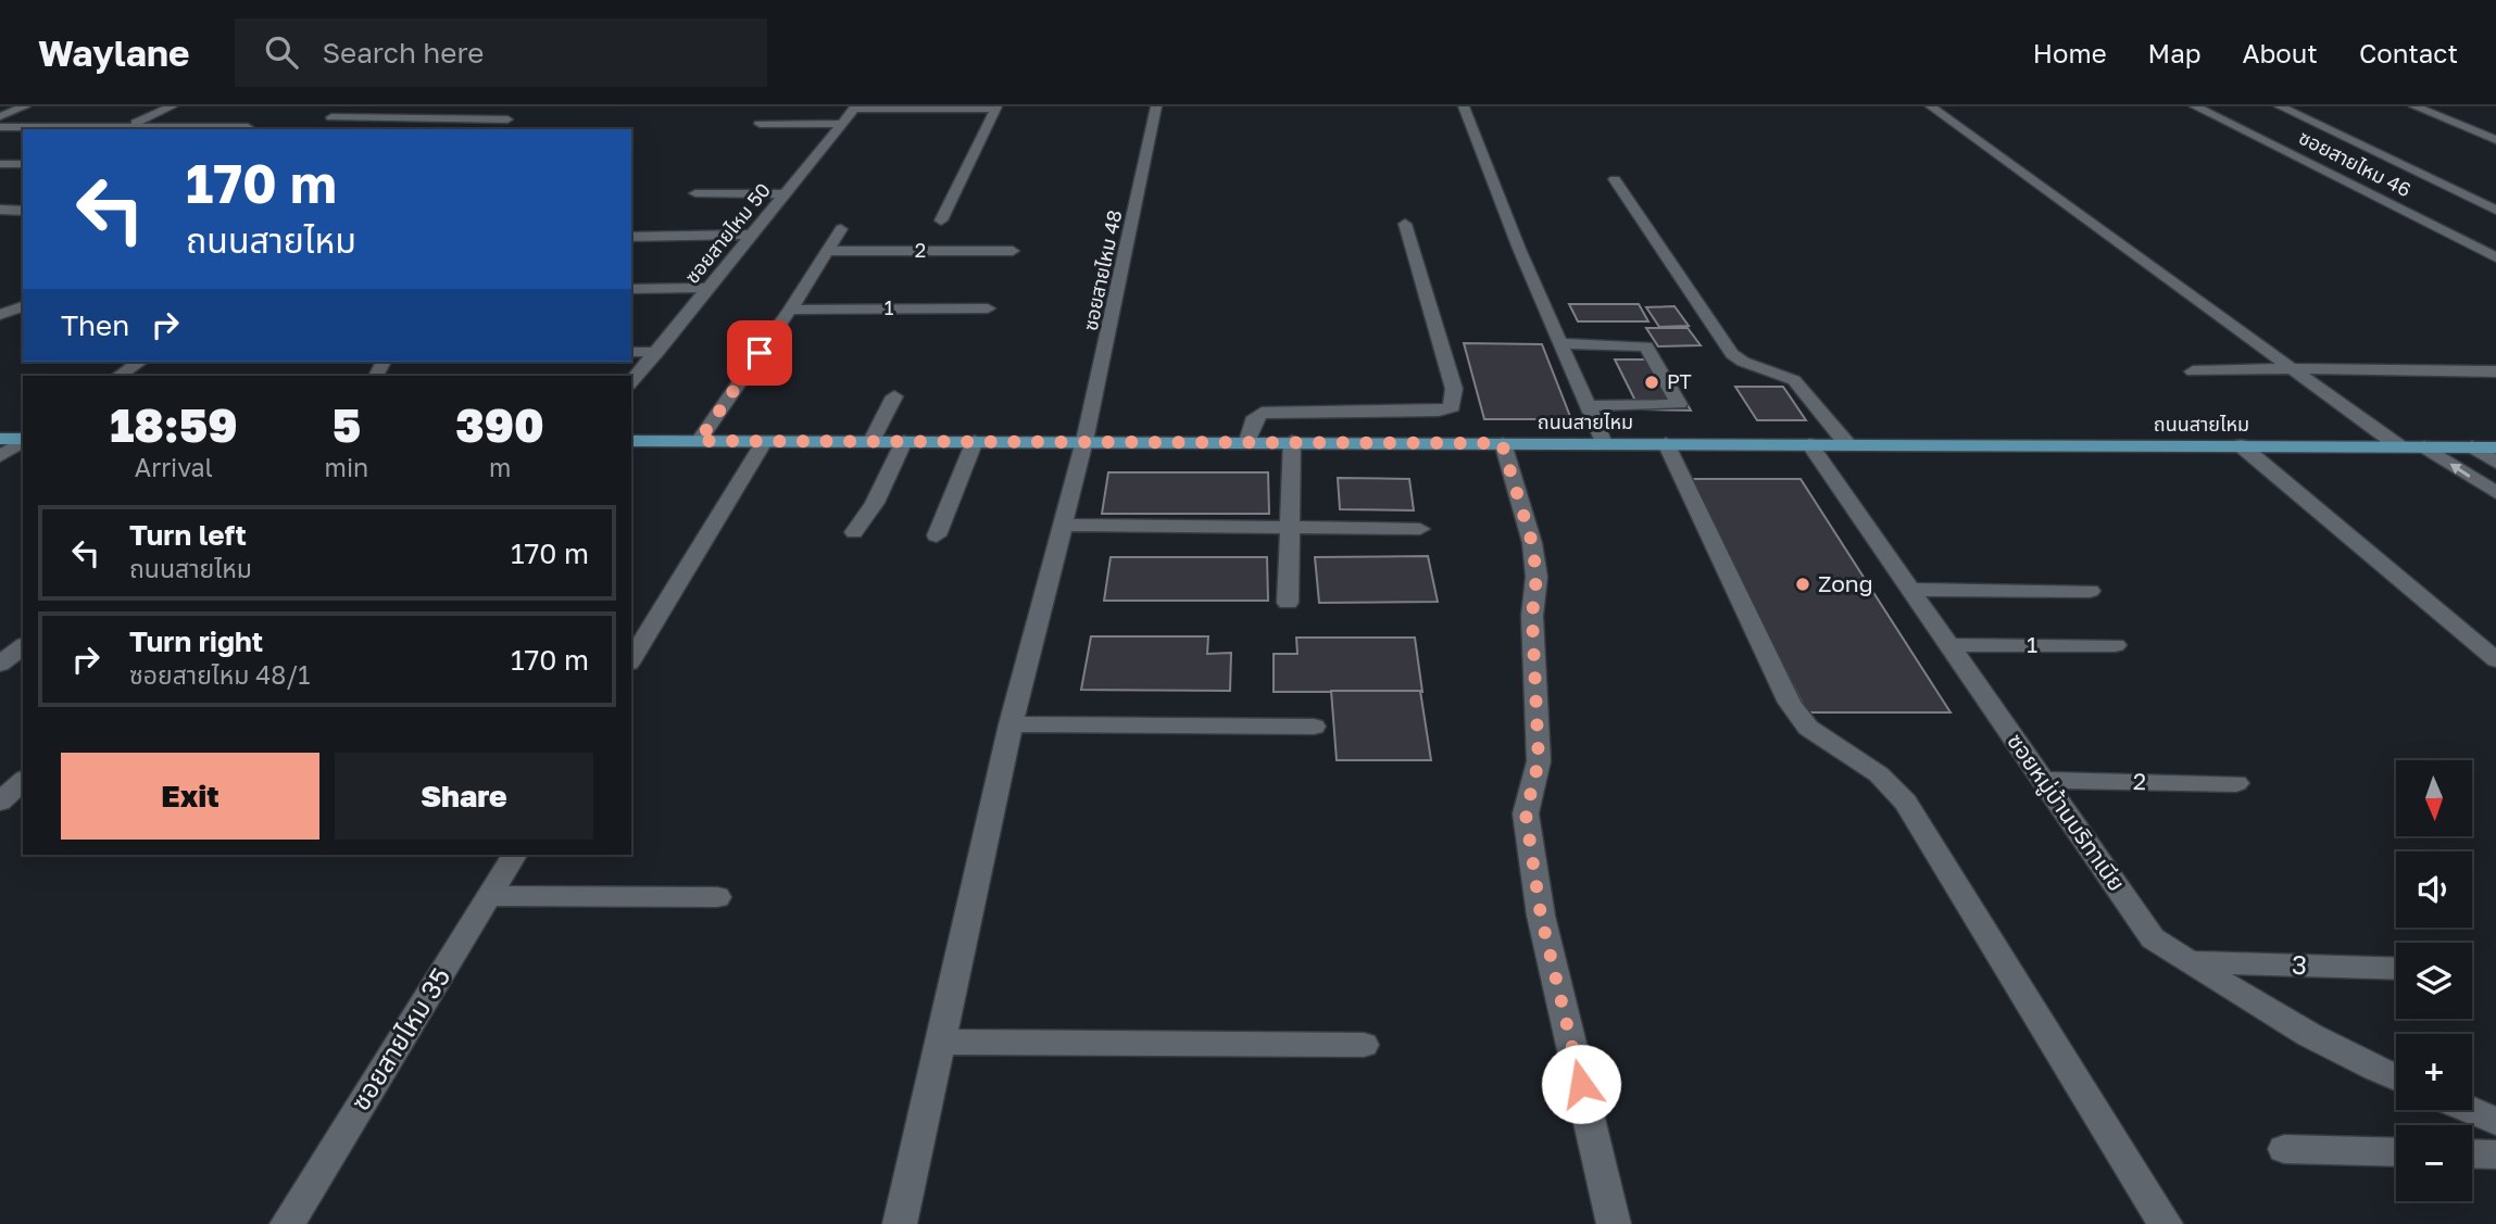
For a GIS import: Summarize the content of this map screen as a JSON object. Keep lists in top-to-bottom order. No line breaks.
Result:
{"streets":{"main road":["ถนนสายไหม"],"street":["ซอยสายไหม 46","ซอยสายไหม 50","2","ซอยสายไหม 48","1","ซอยหมู่บ้านบริทาเนีย","3","ซอยสายไหม 35"]},"crossings":[["2","ซอยหมู่บ้านบริทาเนีย"],["ซอยสายไหม 48","ถนนสายไหม"],["1","ซอยหมู่บ้านบริทาเนีย"],["ถนนสายไหม","ซอยหมู่บ้านบริทาเนีย"],["ซอยหมู่บ้านบริทาเนีย","3"]],"places":["PT","Zong"],"north":"bottom","page":{"header":"Waylane","search":"Search here","nav":["Home","Map","About","Contact"],"turn":["170 m","ถนนสายไหม"],"then":"Then","eta":["18:59","Arrival","5","min","390","m"],"list":[{"name":"Turn left","note":"ถนนสายไหม","value":"170 m"},{"name":"Turn right","note":"ซอยสายไหม 48/1","value":"170 m"}],"buttons":["Exit","Share"],"map_buttons":["+","−"]}}
